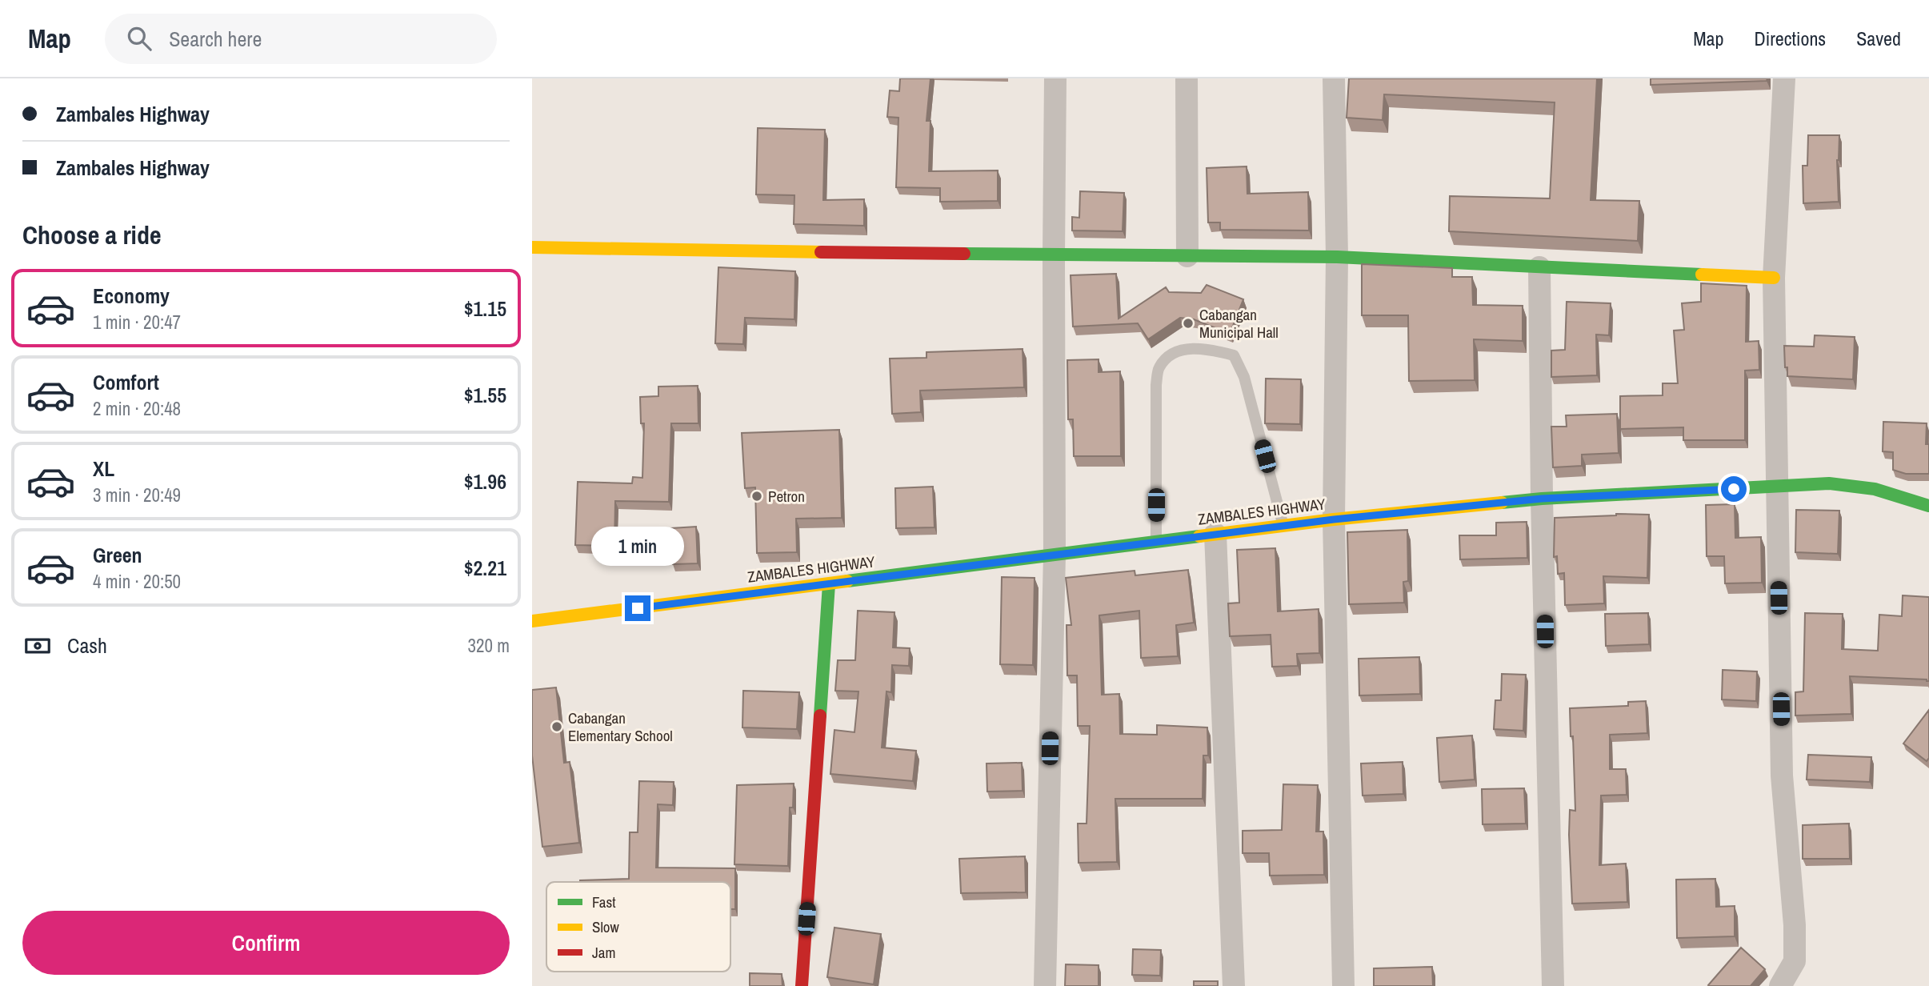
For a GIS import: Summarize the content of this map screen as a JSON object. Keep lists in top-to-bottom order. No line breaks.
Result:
{"streets":{"street":["ZAMBALES HIGHWAY"]},"places":["Cabangan Municipal Hall","Petron","Cabangan Elementary School"],"legend":["Fast","Slow","Jam"],"page":{"header":"Map","search":"Search here","nav":["Map","Directions","Saved"],"banner":["Zambales Highway","Zambales Highway"],"heading":"Choose a ride","list":[{"name":"Economy","note":"1 min · 20:47","value":"$1.15"},{"name":"Comfort","note":"2 min · 20:48","value":"$1.55"},{"name":"XL","note":"3 min · 20:49","value":"$1.96"},{"name":"Green","note":"4 min · 20:50","value":"$2.21"}],"bubble":"1 min","pay":["Cash","320 m"],"buttons":"Confirm"}}
